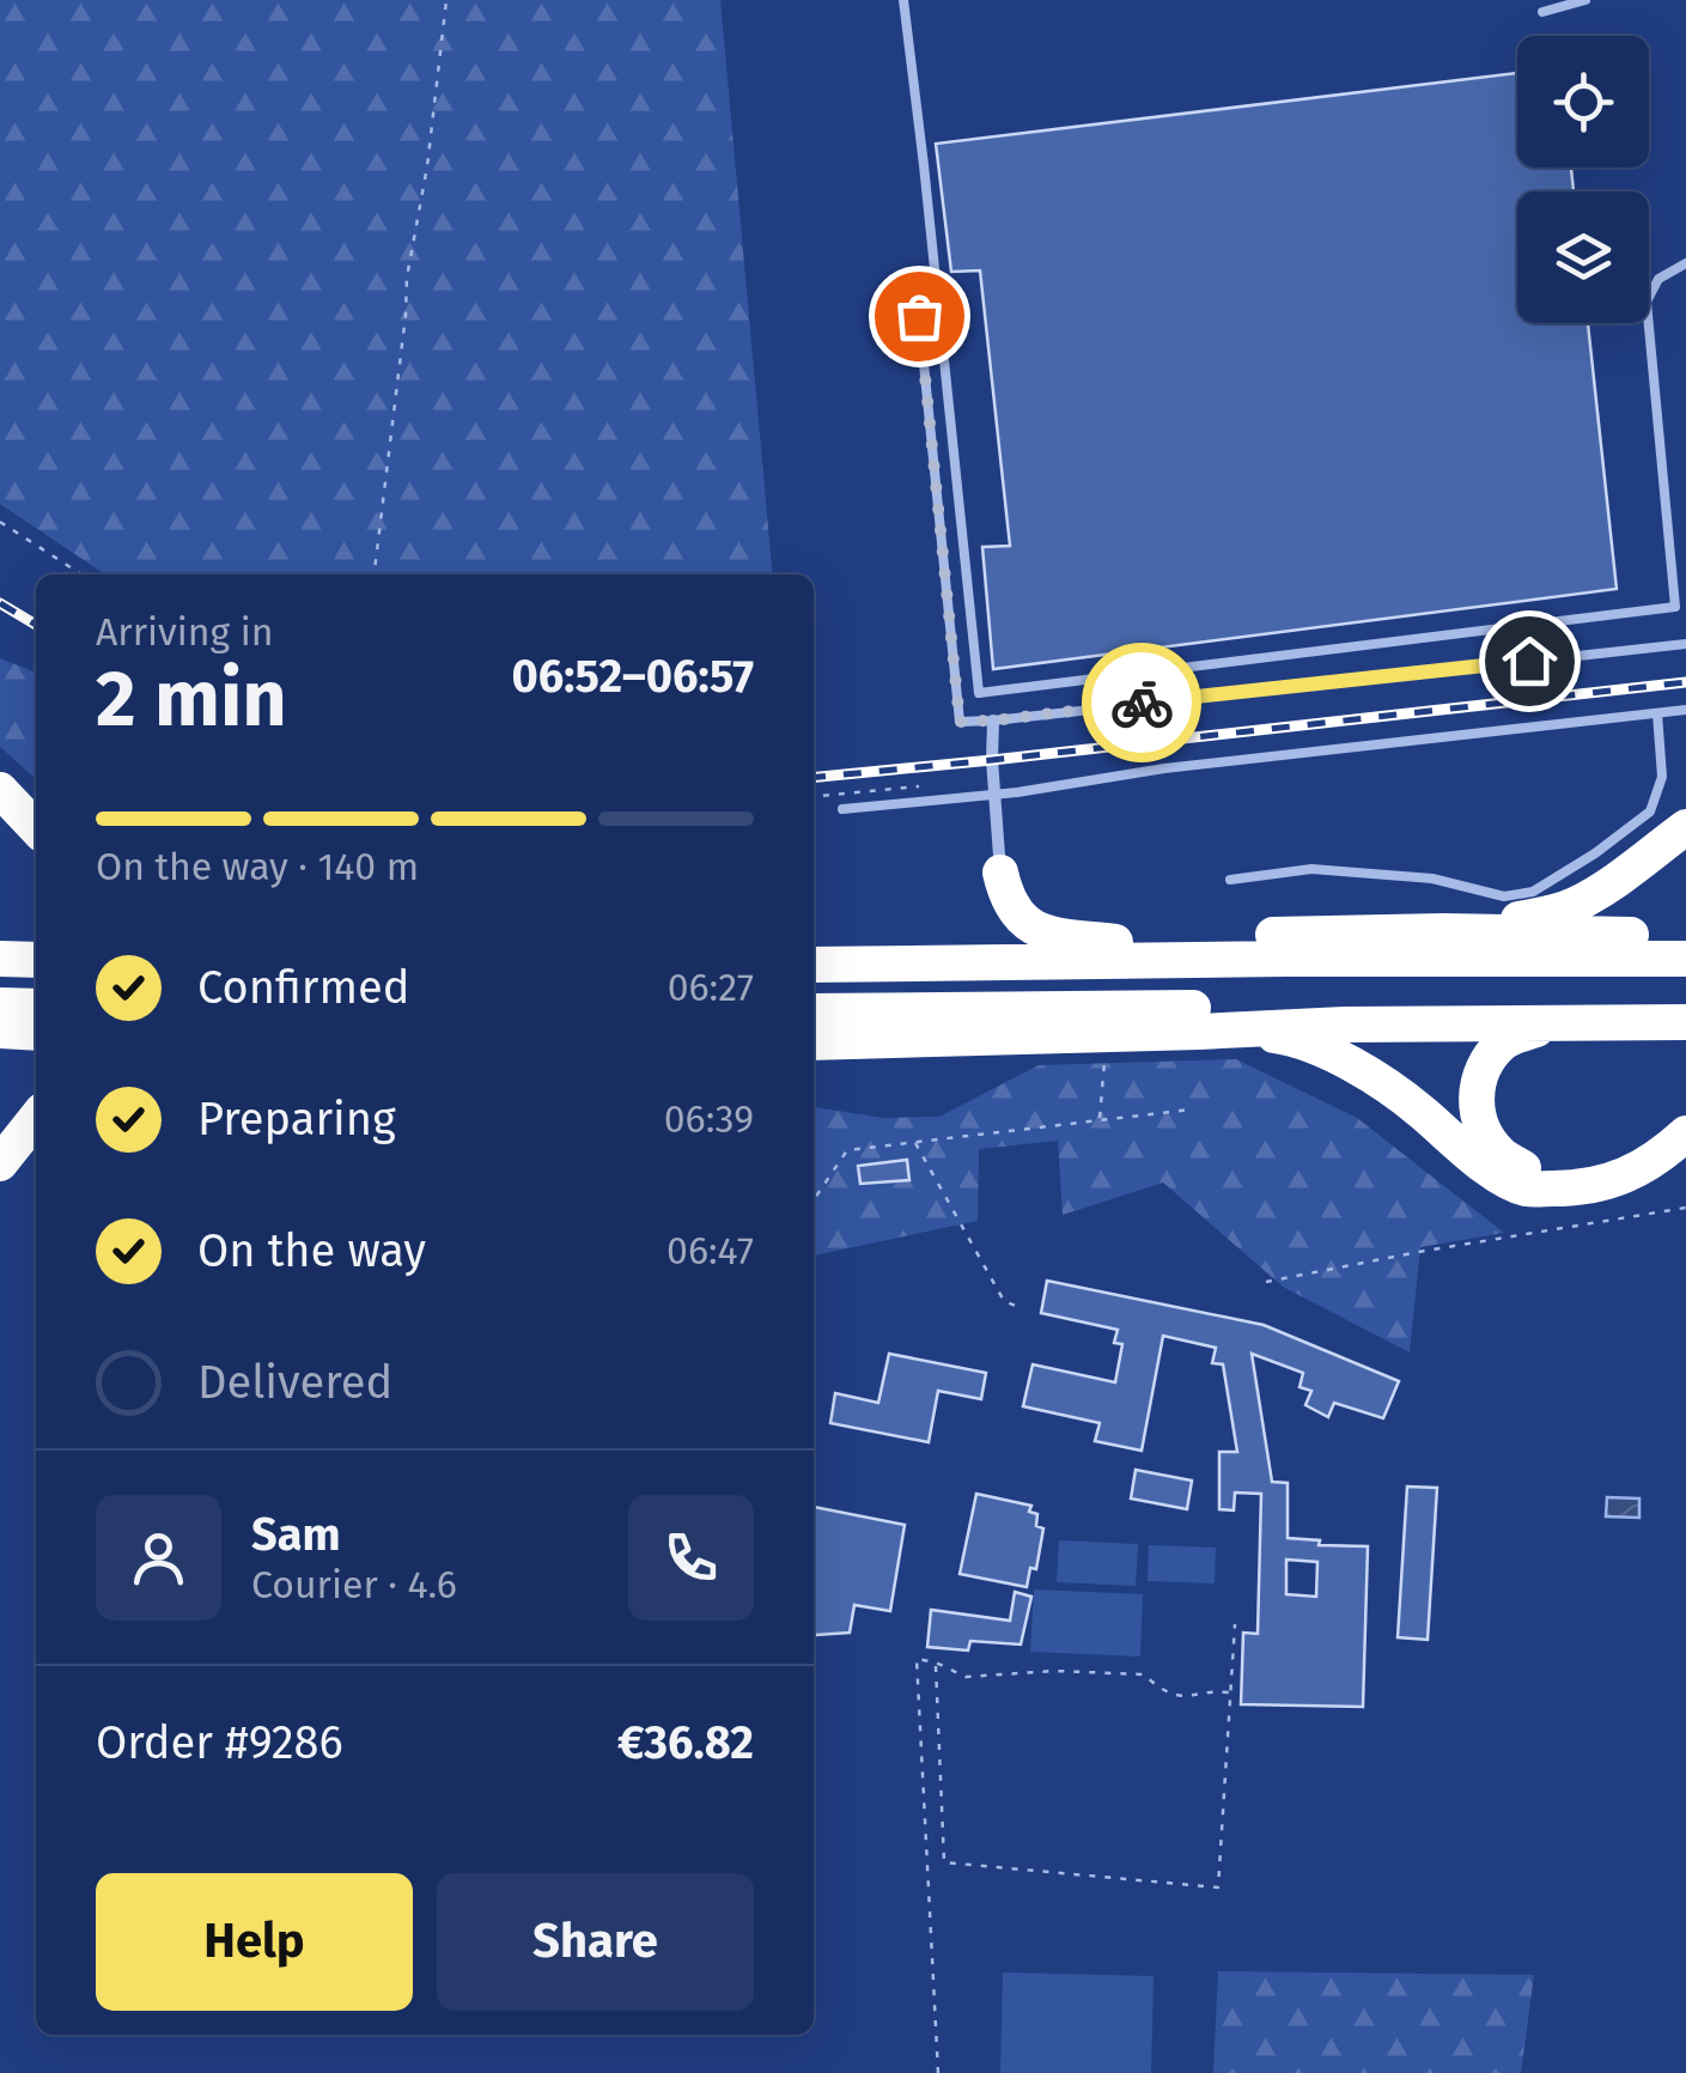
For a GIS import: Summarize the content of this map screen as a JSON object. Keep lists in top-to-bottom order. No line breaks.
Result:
{"page":{"heading":["2 min","Arriving in","06:52–06:57"],"panel":["Sam","Courier · 4.6","Order #9286","€36.82"],"bar":"On the way · 140 m","list":[["Confirmed","06:27"],["Preparing","06:39"],["On the way","06:47"],"Delivered"],"buttons":["Help","Share"]}}
